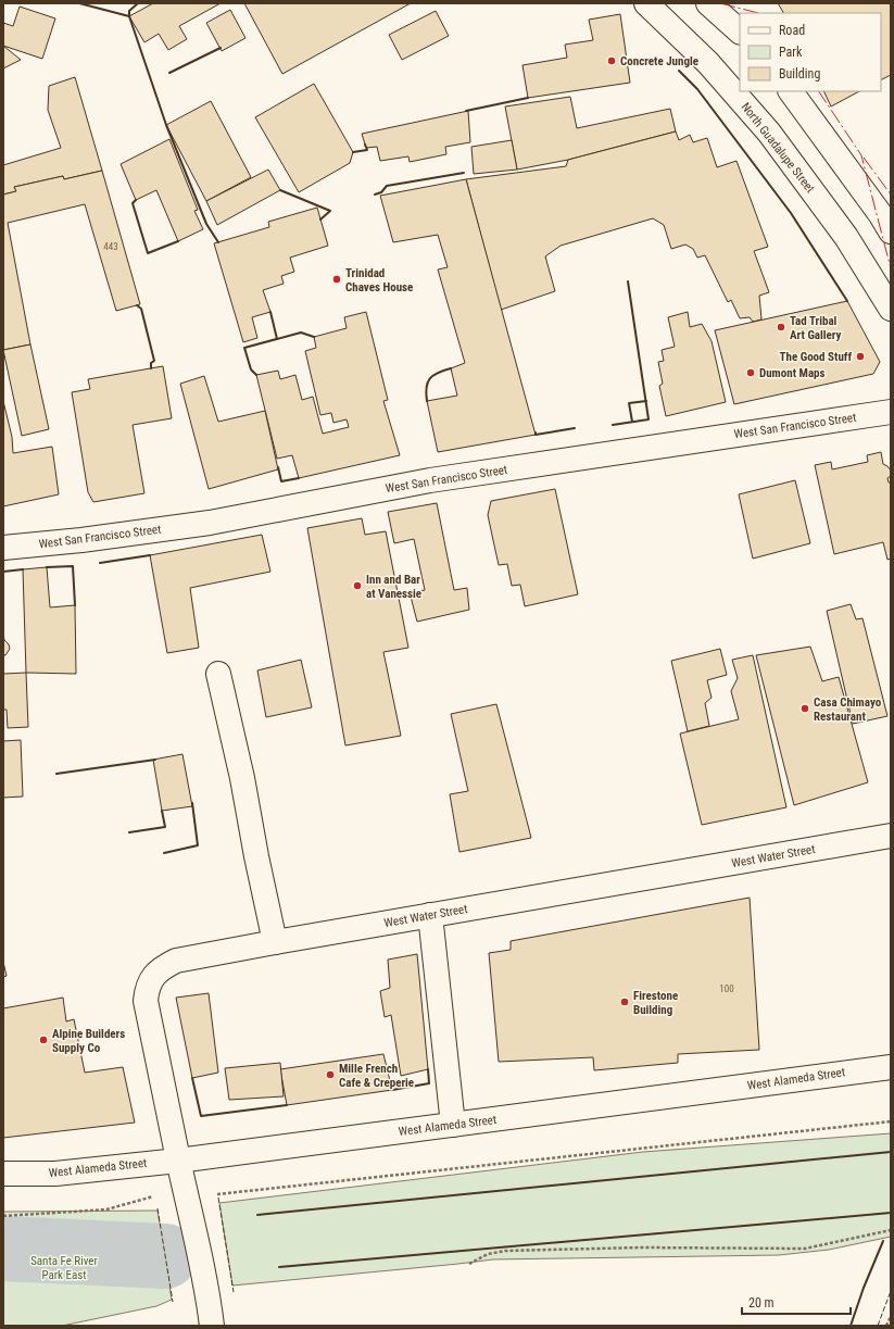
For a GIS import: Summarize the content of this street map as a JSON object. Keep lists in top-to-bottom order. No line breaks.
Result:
{"streets":{"street":["North Guadalupe Street","West San Francisco Street","West Water Street","West Alameda Street"]},"crossings":[["West Water Street","West Alameda Street"]],"parks":["Santa Fe River Park East"],"places":["Concrete Jungle","Trinidad Chaves House","Tad Tribal Art Gallery","The Good Stuff","Dumont Maps","Inn and Bar at Vanessie","Casa Chimayo Restaurant","Firestone Building","Alpine Builders Supply Co","Mille French Cafe & Creperie"],"house_numbers":["443","100"],"legend":["Road","Park","Building"],"scale_bar":"20 m"}
